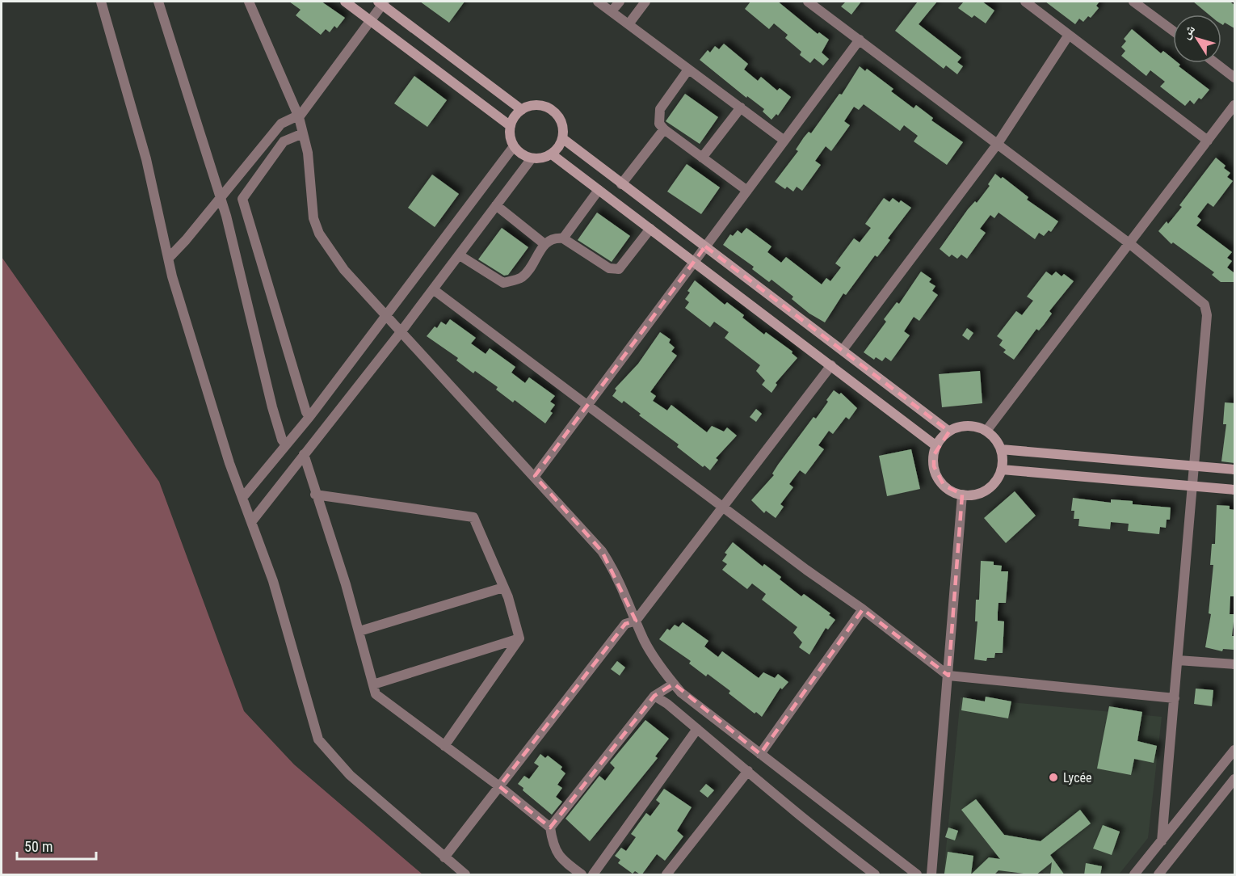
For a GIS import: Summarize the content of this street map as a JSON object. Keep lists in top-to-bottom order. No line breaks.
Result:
{"places":["Lycée"],"scale_bar":"50 m","north":"top left"}
